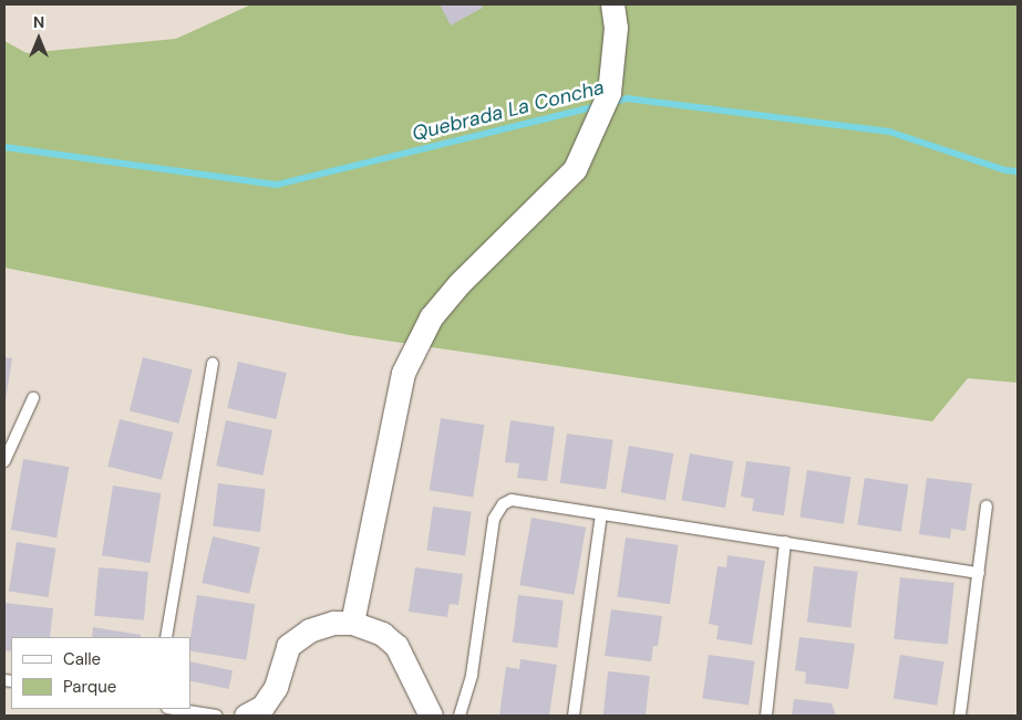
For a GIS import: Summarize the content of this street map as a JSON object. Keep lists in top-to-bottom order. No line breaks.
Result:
{"water":["Quebrada La Concha"],"legend":["Calle","Parque"],"north":"top"}
